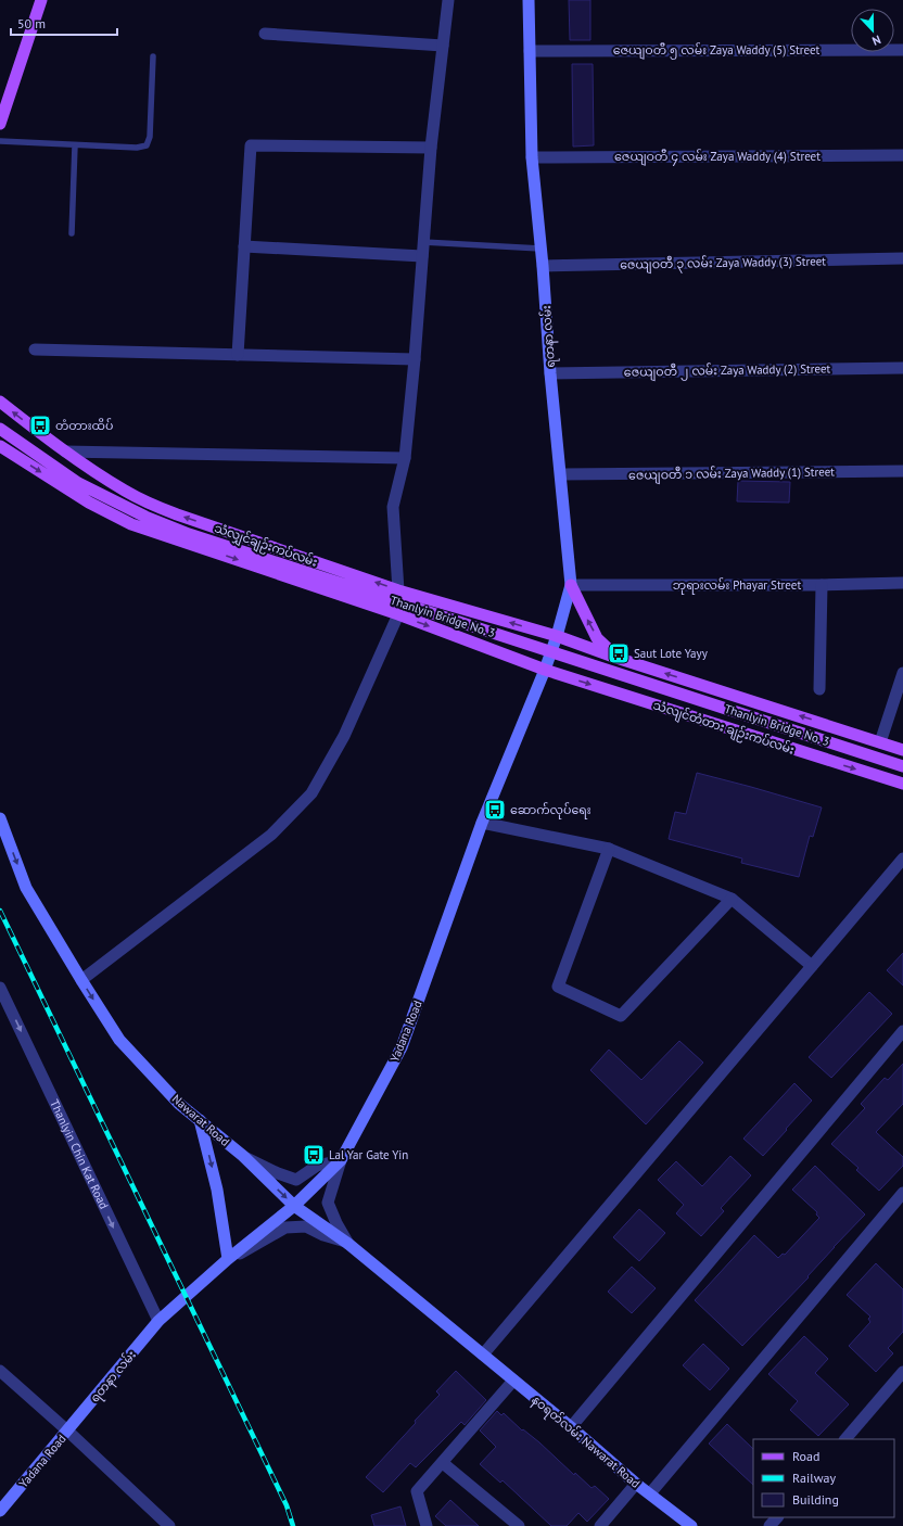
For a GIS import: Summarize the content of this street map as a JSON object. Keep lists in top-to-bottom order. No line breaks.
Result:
{"streets":{"main road":["ရတနာ လမ်း","သံလျှင်ချဉ်းကပ်လမ်း","Thanlyin Bridge No. 3","သံလျင်တံတား ချဉ်းကပ်လမ်း","Yadana Road","Nawarat Road","နဝရတ်လမ်း Nawarat Road"],"street":["ဇေယျဝတီ ၅ လမ်း Zaya Waddy (5) Street","ဇေယျဝတီ ၄ လမ်း Zaya Waddy (4) Street","ဇေယျဝတီ ၃ လမ်း Zaya Waddy (3) Street","ဇေယျဝတီ ၂ လမ်း Zaya Waddy (2) Street","ဇေယျဝတီ ၁ လမ်း Zaya Waddy (1) Street","ဘုရားလမ်း Phayar Street","Thanlyin Chin Kat Road"]},"crossings":[["ဇေယျဝတီ ၅ လမ်း Zaya Waddy (5) Street","ရတနာ လမ်း"],["ဇေယျဝတီ ၄ လမ်း Zaya Waddy (4) Street","ရတနာ လမ်း"],["ဇေယျဝတီ ၃ လမ်း Zaya Waddy (3) Street","ရတနာ လမ်း"],["ရတနာ လမ်း","ဇေယျဝတီ ၂ လမ်း Zaya Waddy (2) Street"],["ရတနာ လမ်း","ဇေယျဝတီ ၁ လမ်း Zaya Waddy (1) Street"],["ရတနာ လမ်း","သံလျှင်ချဉ်းကပ်လမ်း"],["ရတနာ လမ်း","ဘုရားလမ်း Phayar Street"],["ရတနာ လမ်း","သံလျင်တံတား ချဉ်းကပ်လမ်း"],["ရတနာ လမ်း","Yadana Road"],["ရတနာ လမ်း","Thanlyin Chin Kat Road"],["သံလျှင်ချဉ်းကပ်လမ်း","သံလျင်တံတား ချဉ်းကပ်လမ်း"],["သံလျှင်ချဉ်းကပ်လမ်း","Yadana Road"],["သံလျင်တံတား ချဉ်းကပ်လမ်း","Yadana Road"],["Yadana Road","Nawarat Road"],["Yadana Road","Thanlyin Chin Kat Road"],["Nawarat Road","နဝရတ်လမ်း Nawarat Road"]],"one_way":["Nawarat Road","Thanlyin Chin Kat Road"],"places":{"bus stop":["တံတားထိပ်","Saut Lote Yayy","ဆောက်လုပ်ရေး","Lal Yar Gate Yin"]},"legend":["Road","Railway","Building"],"scale_bar":"50 m","north":"bottom"}
